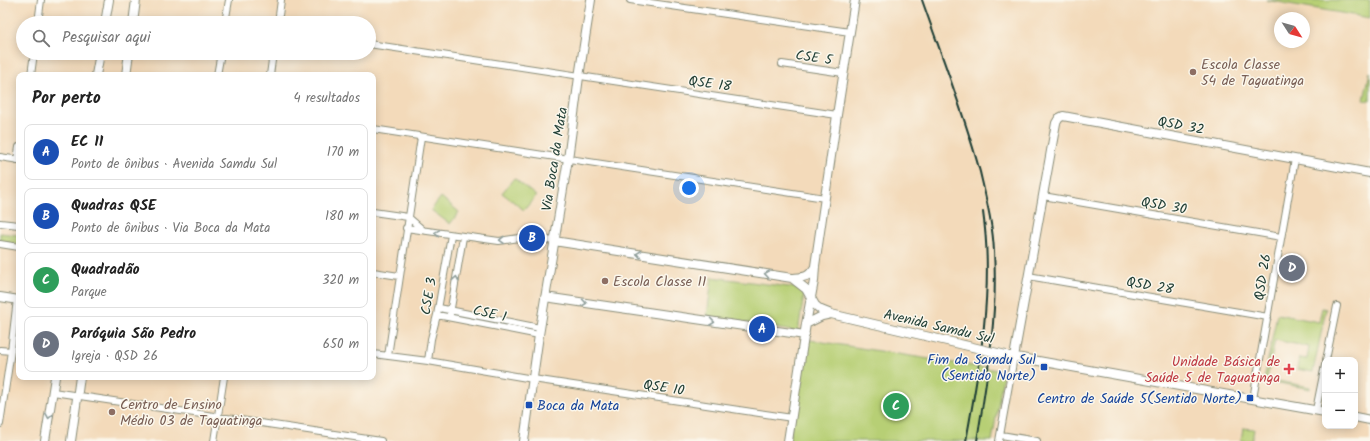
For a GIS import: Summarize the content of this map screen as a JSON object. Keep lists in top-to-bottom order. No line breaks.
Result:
{"streets":{"street":["CSE 5","QSE 18","QSD 32","Via Boca da Mata","QSD 30","QSD 26","QSD 28","CSE 3","CSE 1","Avenida Samdu Sul","QSE 10"]},"crossings":[["QSE 18","Via Boca da Mata"],["QSD 32","QSD 30"],["QSD 32","QSD 26"],["Via Boca da Mata","CSE 1"],["Via Boca da Mata","QSE 10"],["QSD 30","QSD 26"],["QSD 26","QSD 28"],["QSD 26","Avenida Samdu Sul"],["CSE 3","CSE 1"],["CSE 3","QSE 10"]],"places":{"other":["Escola Classe 54 de Taguatinga","Escola Classe 11","Centro de Ensino Médio 03 de Taguatinga"],"transit":["Fim da Samdu Sul (Sentido Norte)","Centro de Saúde 5(Sentido Norte)","Boca da Mata"],"health":["Unidade Básica de Saúde 5 de Taguatinga"]},"north":"bottom right","page":{"search":"Pesquisar aqui","heading":["Por perto","4 resultados"],"list":[{"mark":"A","name":"EC 11","note":"Ponto de ônibus · Avenida Samdu Sul","value":"170 m"},{"mark":"B","name":"Quadras QSE","note":"Ponto de ônibus · Via Boca da Mata","value":"180 m"},{"mark":"C","name":"Quadradão","note":"Parque","value":"320 m"},{"mark":"D","name":"Paróquia São Pedro","note":"Igreja · QSD 26","value":"650 m"}],"pins":["B","D","A","C"],"map_buttons":["+","−"]}}
